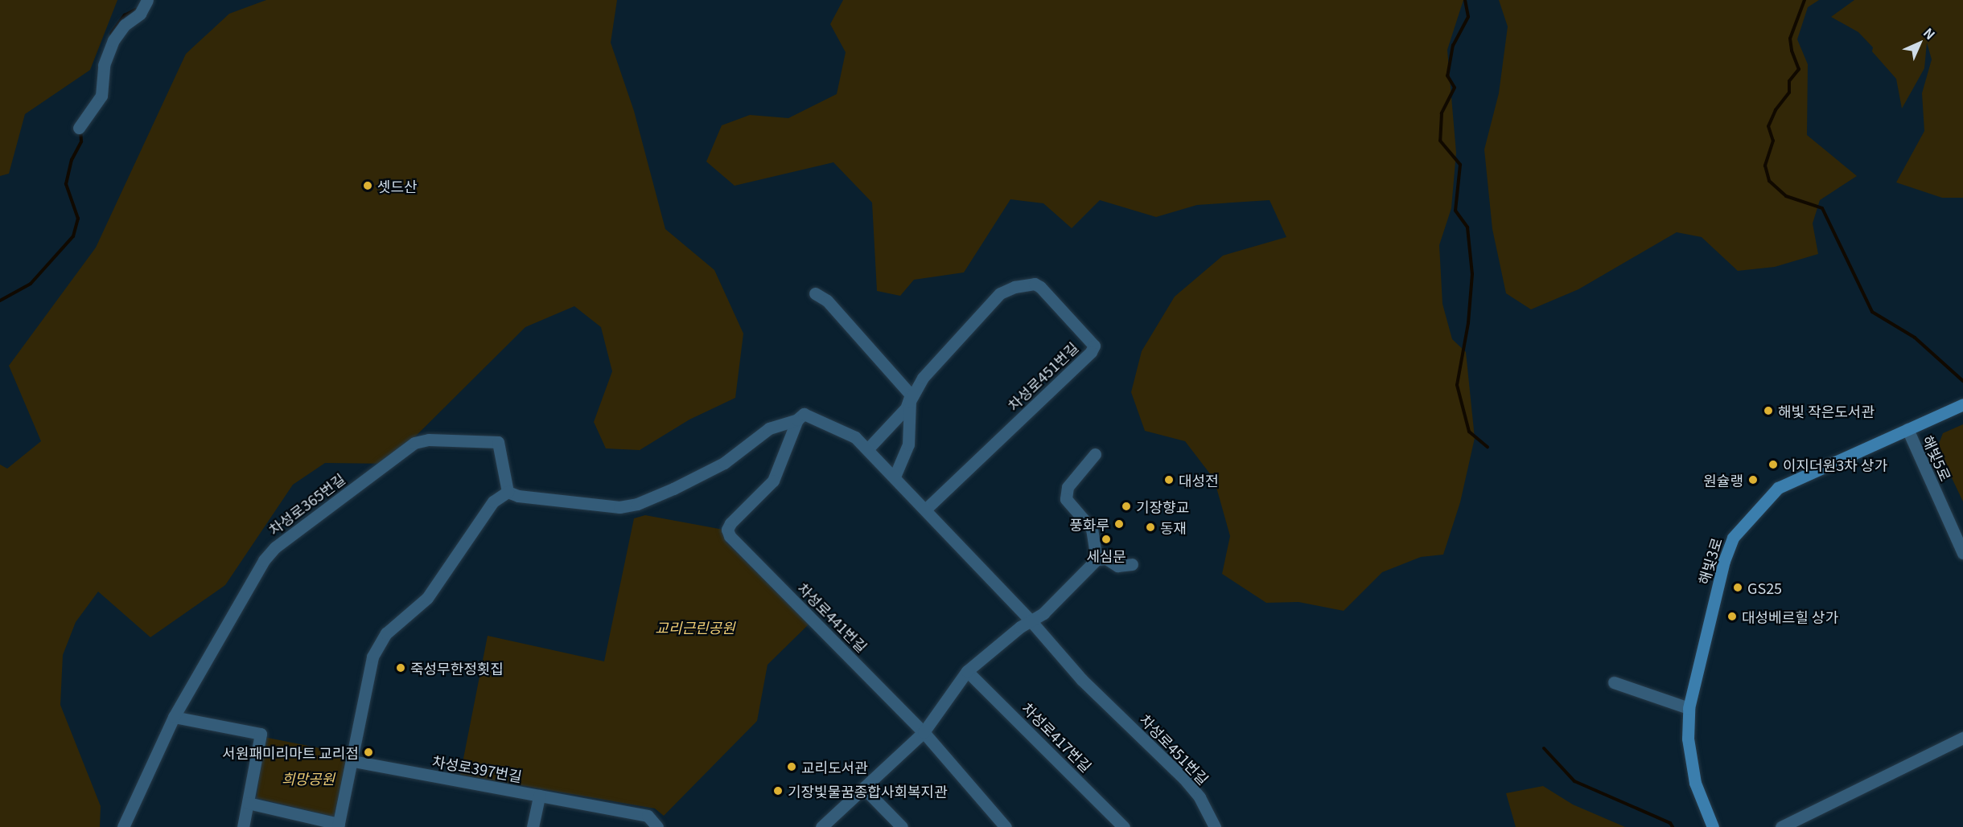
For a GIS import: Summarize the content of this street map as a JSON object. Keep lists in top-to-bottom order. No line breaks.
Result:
{"streets":{"street":["차성로451번길","해빛5로","차성로365번길","해빛3로","차성로441번길","차성로417번길","차성로397번길"]},"crossings":[["차성로451번길","차성로365번길"],["차성로451번길","차성로441번길"],["해빛5로","해빛3로"]],"parks":["교리근린공원","희망공원"],"places":["셋드산","해빛 작은도서관","이지더원3차 상가","대성전","원슐랭","기장향교","풍화루","동재","세심문","GS25","대성베르힐 상가","죽성무한정횟집","서원패미리마트 교리점","교리도서관","기장빛물꿈종합사회복지관"],"north":"top right"}
